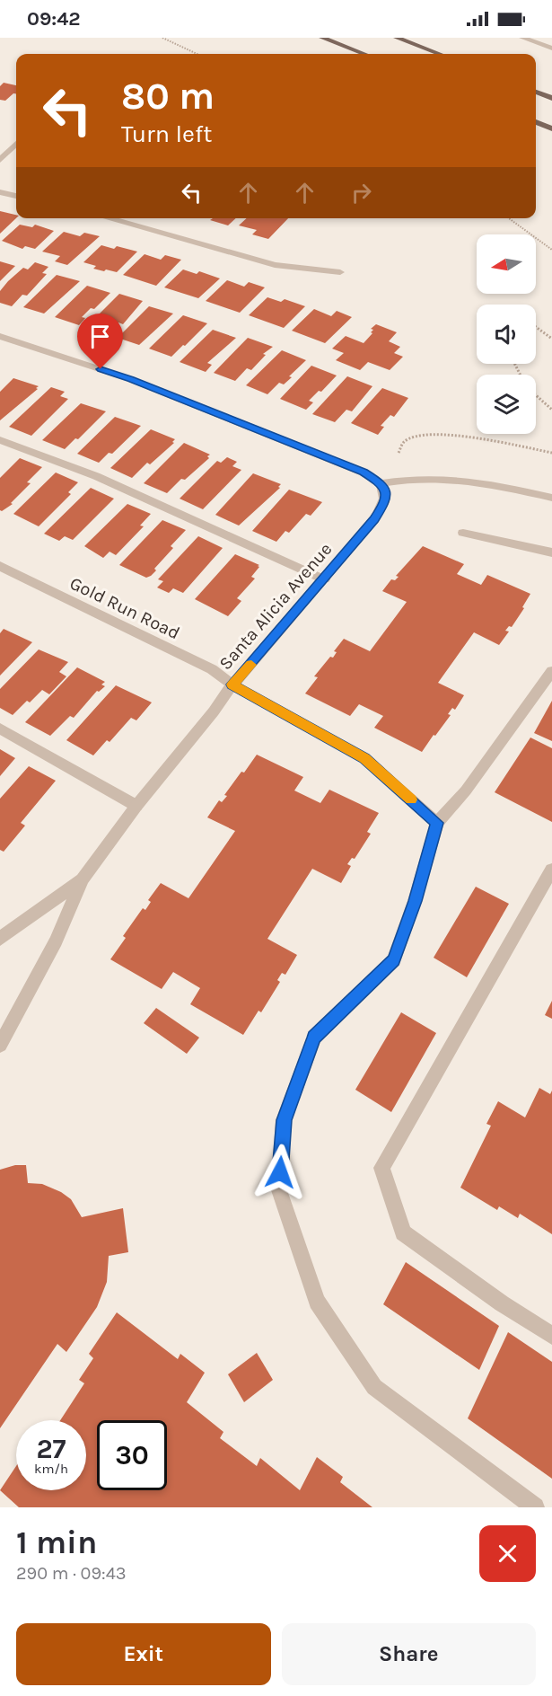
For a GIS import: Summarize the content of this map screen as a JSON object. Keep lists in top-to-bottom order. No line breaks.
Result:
{"streets":{"street":["Santa Alicia Avenue","Gold Run Road"]},"crossings":[["Santa Alicia Avenue","Gold Run Road"]],"north":"left","page":{"status":"09:42","turn":["80 m","Turn left"],"speed":"27 km/h","limit":"30","heading":["1 min","290 m · 09:43"],"buttons":["Exit","Share"]}}
